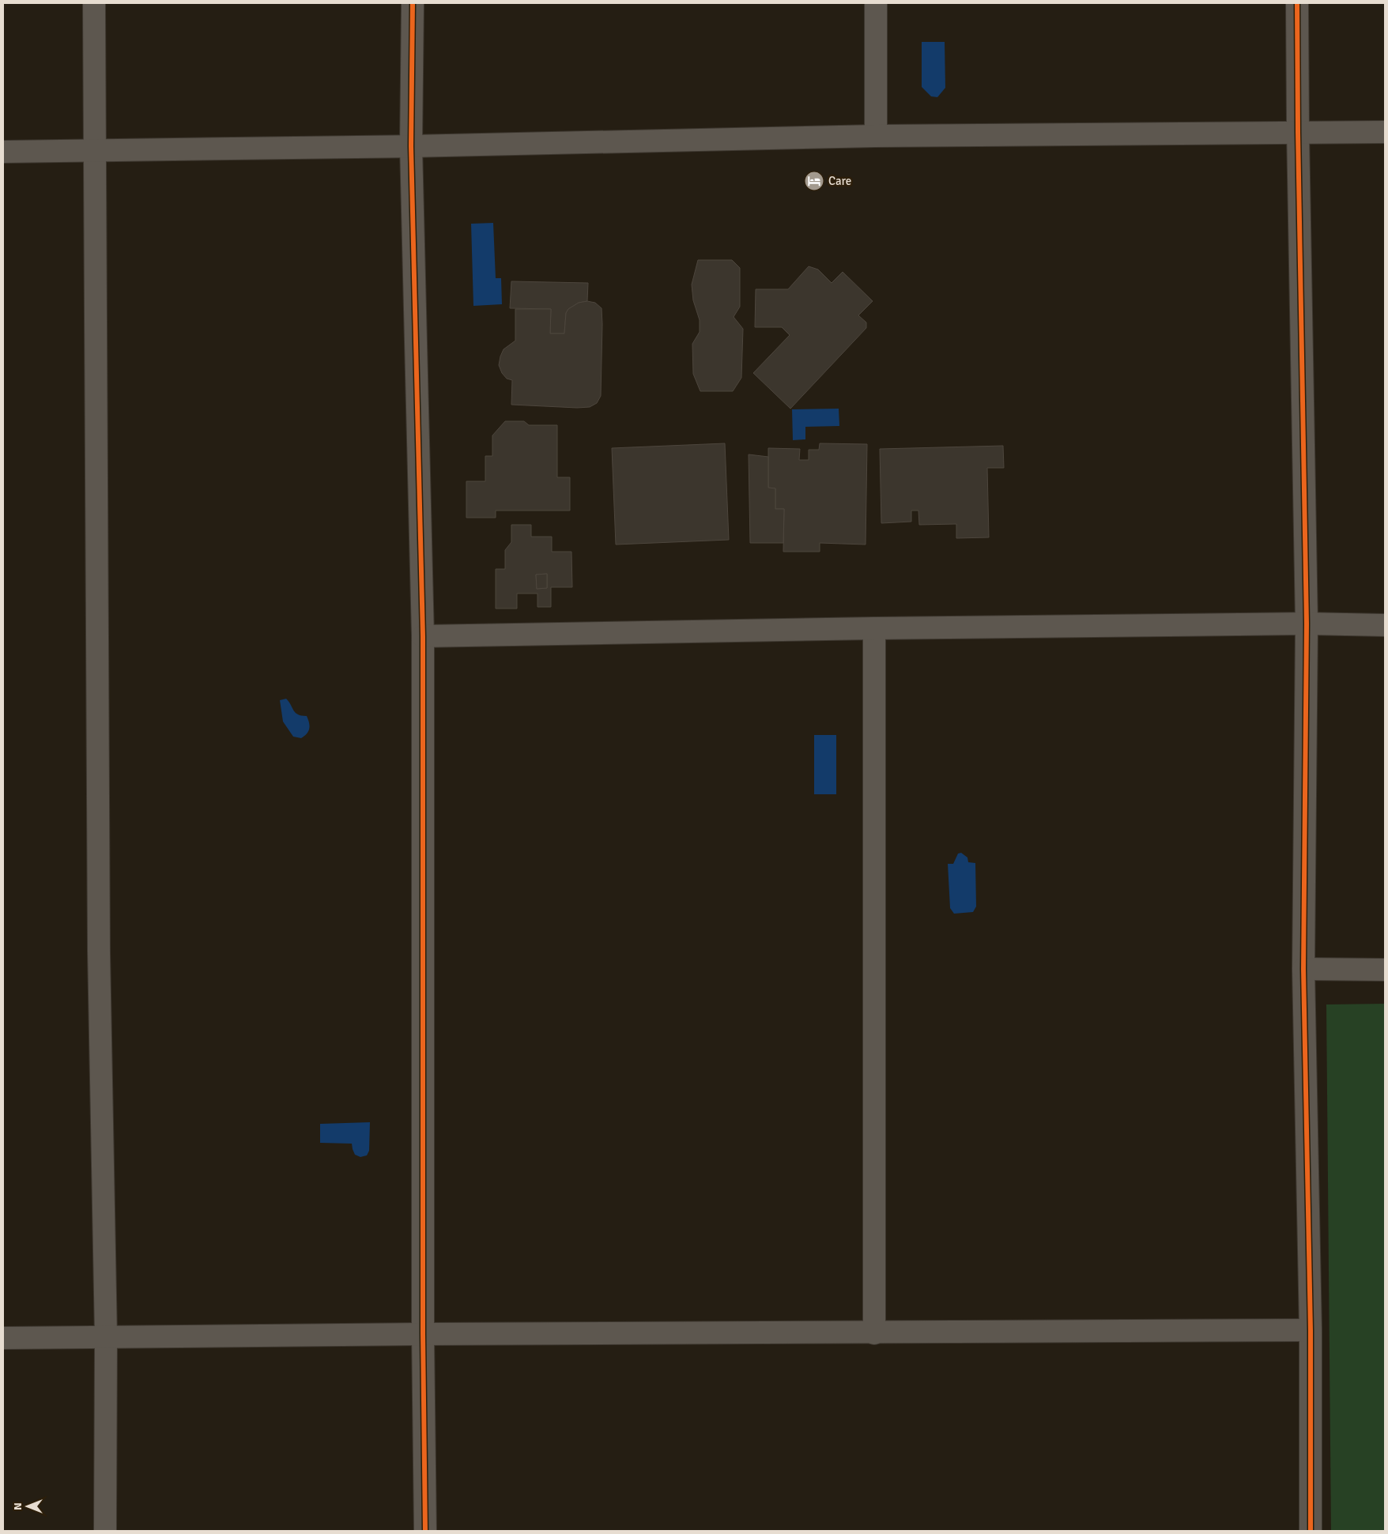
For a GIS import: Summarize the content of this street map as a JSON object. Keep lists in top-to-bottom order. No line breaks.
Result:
{"places":{"hotel":["Care"]},"north":"left"}
